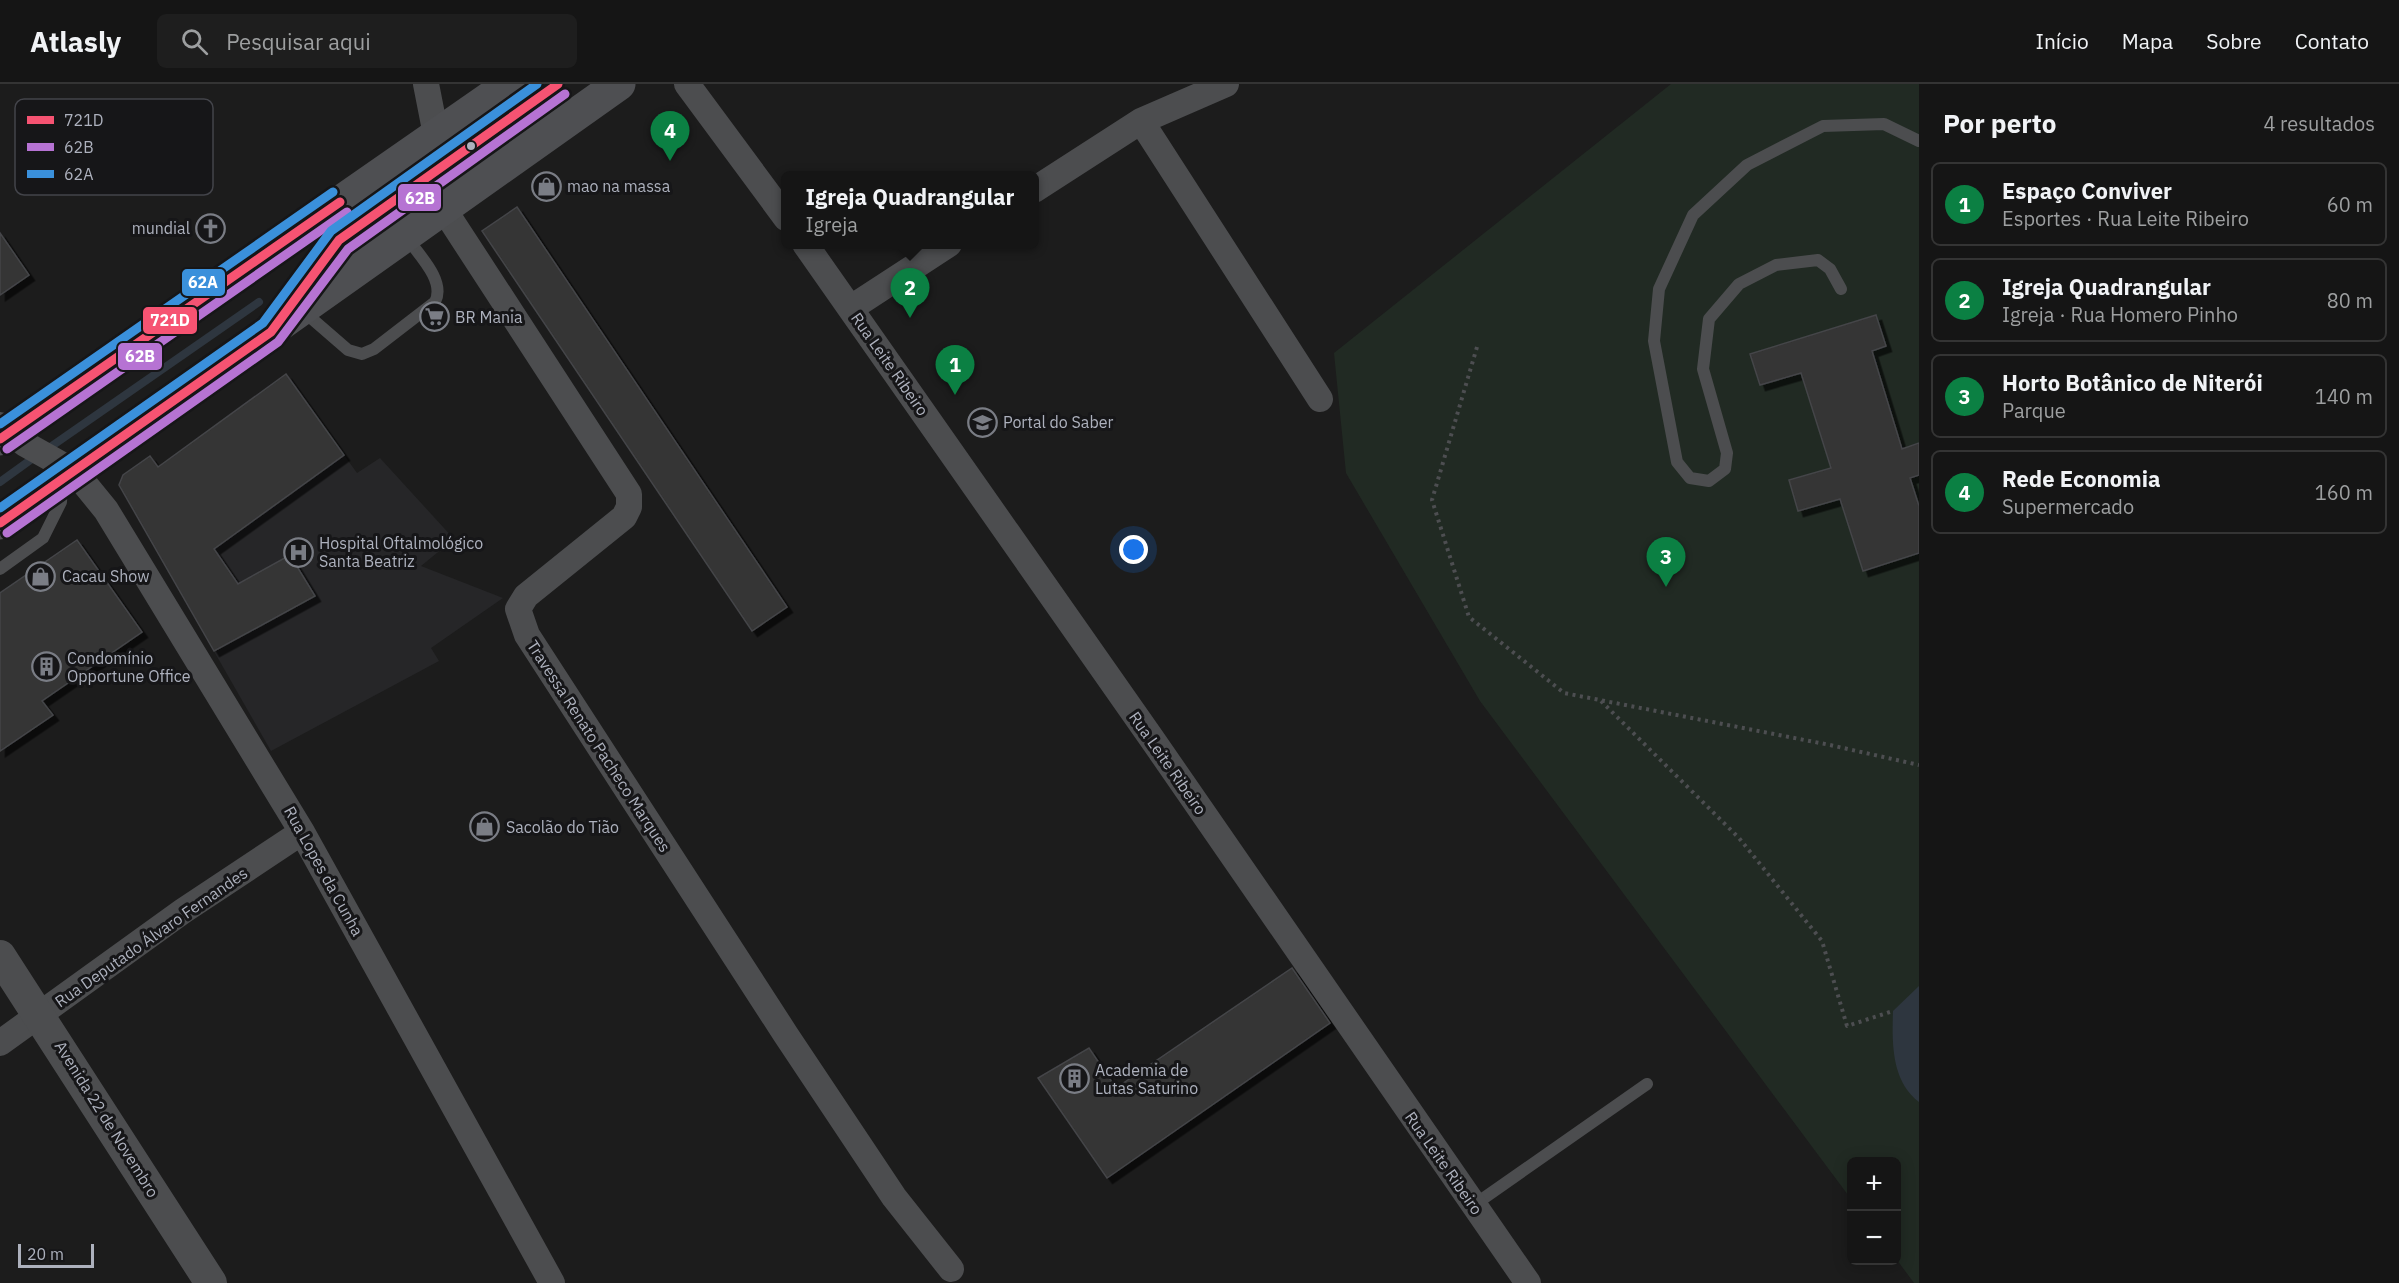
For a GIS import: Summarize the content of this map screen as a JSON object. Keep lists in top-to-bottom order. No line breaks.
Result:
{"streets":{"street":["Rua Leite Ribeiro","Travessa Renato Pacheco Marques","Rua Lopes da Cunha","Rua Deputado Álvaro Fernandes","Avenida 22 de Novembro"]},"crossings":[["Rua Lopes da Cunha","Rua Deputado Álvaro Fernandes"],["Rua Deputado Álvaro Fernandes","Avenida 22 de Novembro"]],"places":{"shop":["mao na massa","Cacau Show","Sacolão do Tião"],"church":["mundial"],"supermarket":["BR Mania"],"school or university":["Portal do Saber"],"hospital":["Hospital Oftalmológico Santa Beatriz"],"building":["Condomínio Opportune Office","Academia de Lutas Saturino"]},"lines":["transit line 721D","transit line 62A","transit line 62B"],"legend":["721D","62B","62A"],"scale_bar":"20 m","page":{"header":"Atlasly","search":"Pesquisar aqui","nav":["Início","Mapa","Sobre","Contato"],"heading":["Por perto","4 resultados"],"pins":["4","2","1","3"],"list":[{"mark":"1","name":"Espaço Conviver","note":"Esportes · Rua Leite Ribeiro","value":"60 m"},{"mark":"2","name":"Igreja Quadrangular","note":"Igreja · Rua Homero Pinho","value":"80 m"},{"mark":"3","name":"Horto Botânico de Niterói","note":"Parque","value":"140 m"},{"mark":"4","name":"Rede Economia","note":"Supermercado","value":"160 m"}],"popup":["Igreja Quadrangular","Igreja"],"map_buttons":["+","−"],"scale":"20 m"}}
